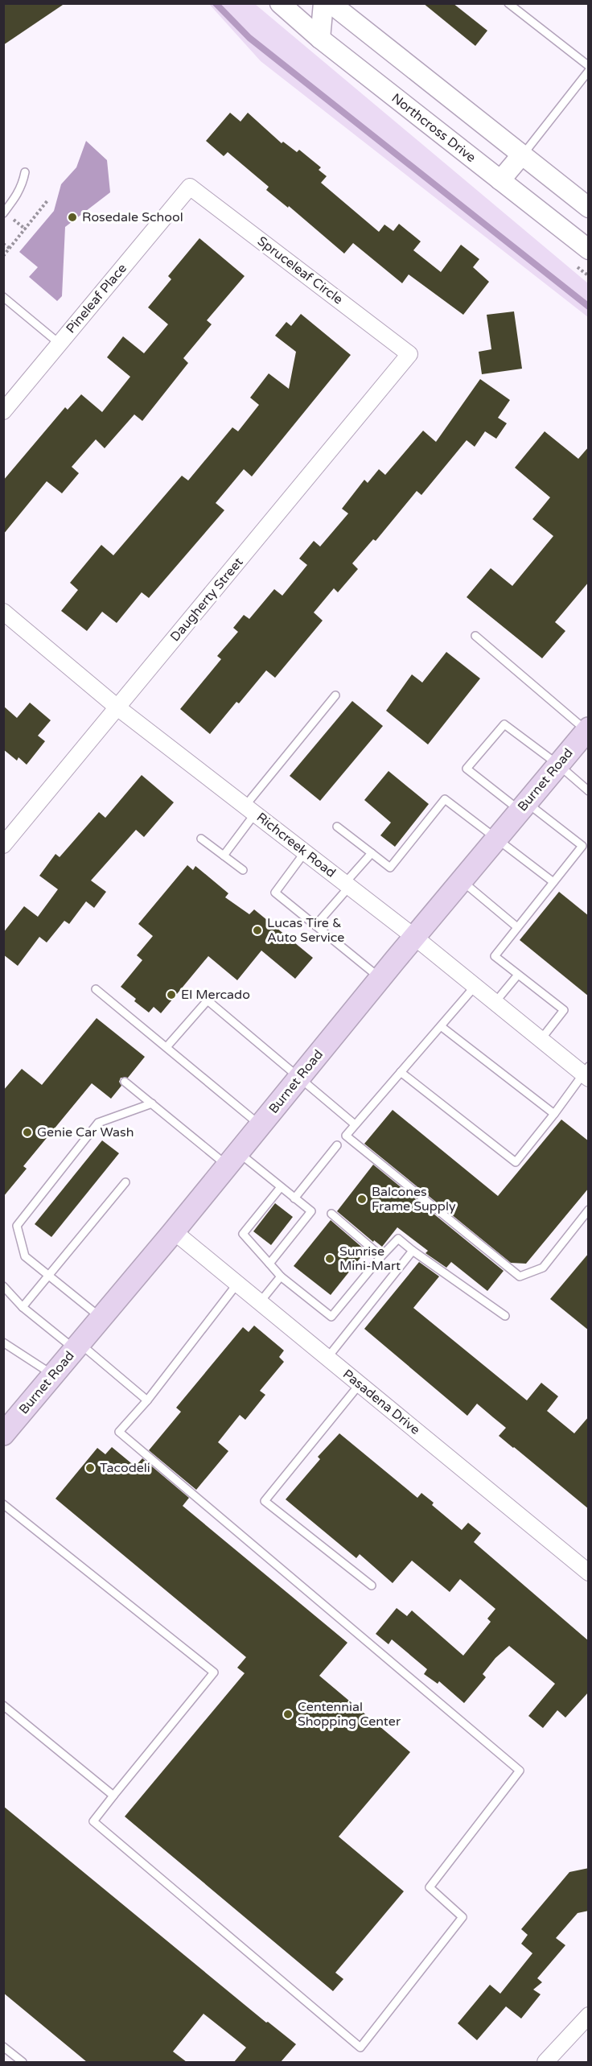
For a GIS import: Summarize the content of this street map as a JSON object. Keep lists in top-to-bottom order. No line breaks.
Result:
{"streets":{"main road":["Burnet Road"],"street":["Northcross Drive","Spruceleaf Circle","Pineleaf Place","Daugherty Street","Richcreek Road","Pasadena Drive"]},"crossings":[["Spruceleaf Circle","Pineleaf Place"],["Spruceleaf Circle","Daugherty Street"],["Daugherty Street","Richcreek Road"],["Burnet Road","Richcreek Road"],["Burnet Road","Pasadena Drive"]],"places":["Rosedale School","Lucas Tire & Auto Service","El Mercado","Genie Car Wash","Balcones Frame Supply","Sunrise Mini-Mart","Tacodeli","Centennial Shopping Center"]}
